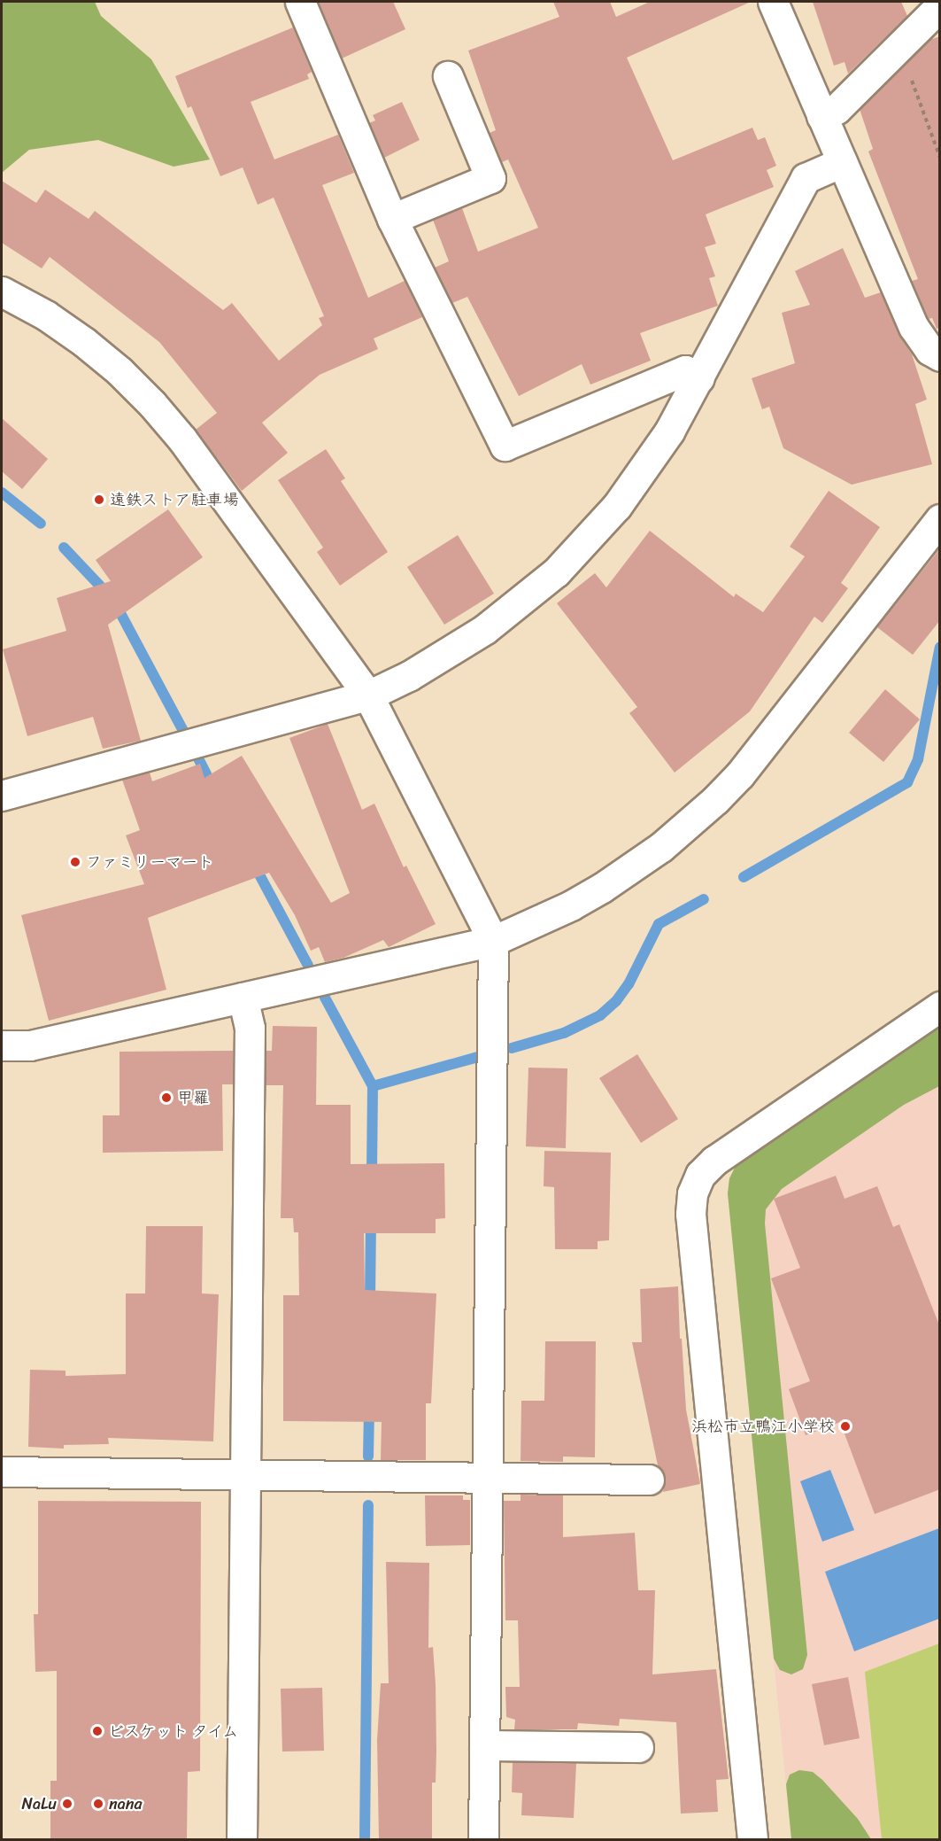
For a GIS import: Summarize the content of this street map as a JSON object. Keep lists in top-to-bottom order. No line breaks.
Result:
{"places":["遠鉄ストア駐車場","ファミリーマート","甲羅","浜松市立鴨江小学校","ビスケット タイム","NaLu","nana"]}
